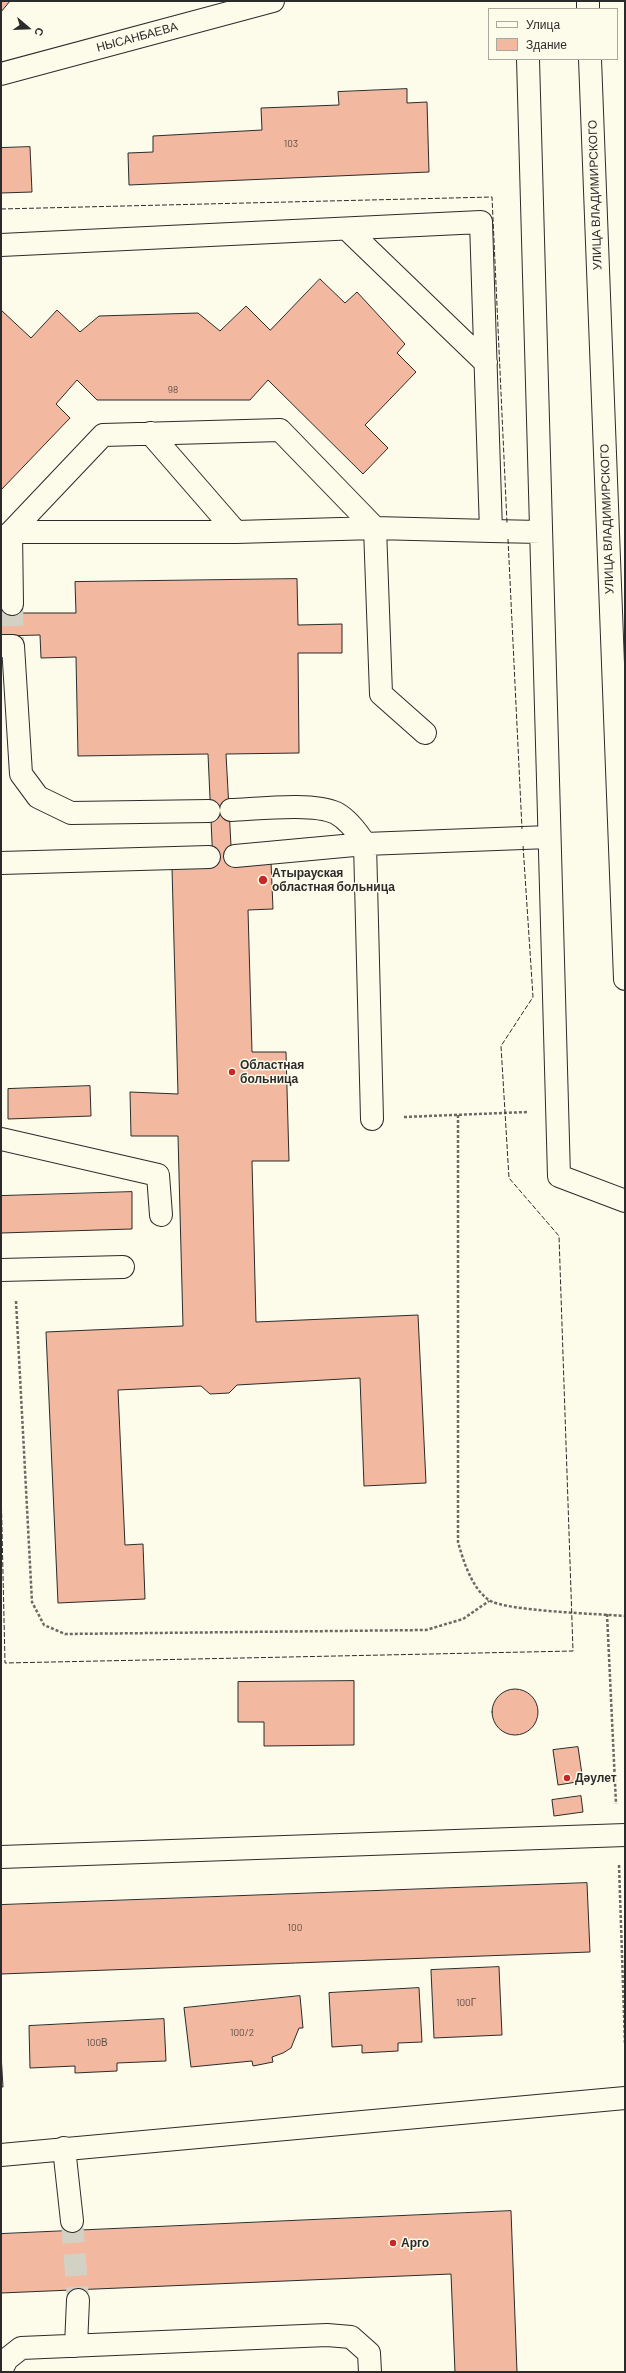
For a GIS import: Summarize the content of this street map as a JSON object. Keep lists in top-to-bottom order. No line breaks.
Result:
{"streets":{"street":["НЫСАНБАЕВА","УЛИЦА ВЛАДИМИРСКОГО"]},"places":["Атырауская областная больница","Областная больница","Дәулет","Арго"],"house_numbers":["103","98","100","100Г","100/2","100В"],"legend":["Улица","Здание"],"north":"right"}
